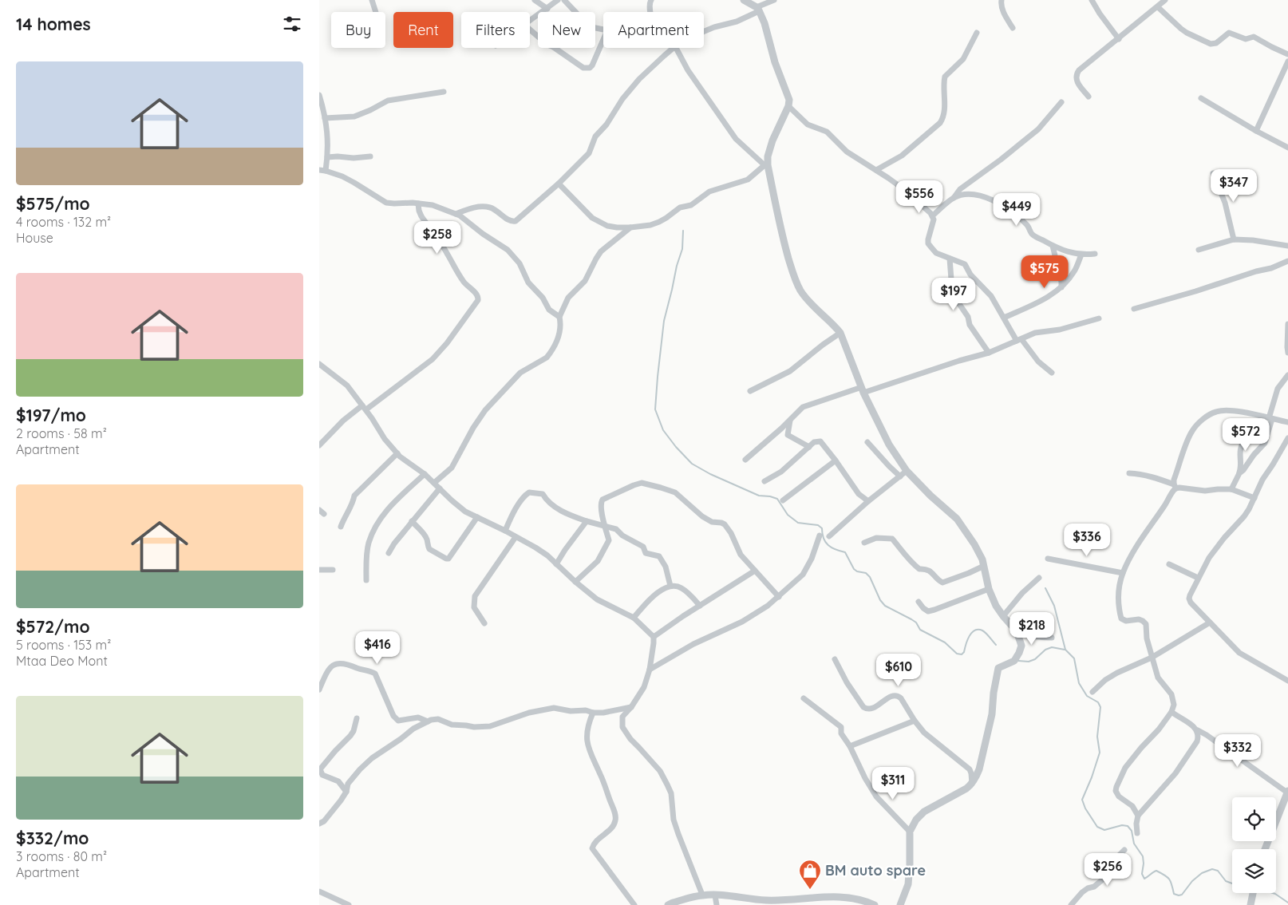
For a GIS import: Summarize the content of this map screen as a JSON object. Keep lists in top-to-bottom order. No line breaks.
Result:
{"places":{"shop":["BM auto spare"]},"page":{"heading":"14 homes","chip":["Buy","Rent","Filters","New","Apartment"],"list":[{"name":"$575/mo","note":"4 rooms · 132 m² · House"},{"name":"$197/mo","note":"2 rooms · 58 m² · Apartment"},{"name":"$572/mo","note":"5 rooms · 153 m² · Mtaa Deo Mont"},{"name":"$332/mo","note":"3 rooms · 80 m² · Apartment"}],"price":["$347","$556","$449","$258","$575","$197","$572","$336","$218","$416","$610","$332","$311","$256"]}}
